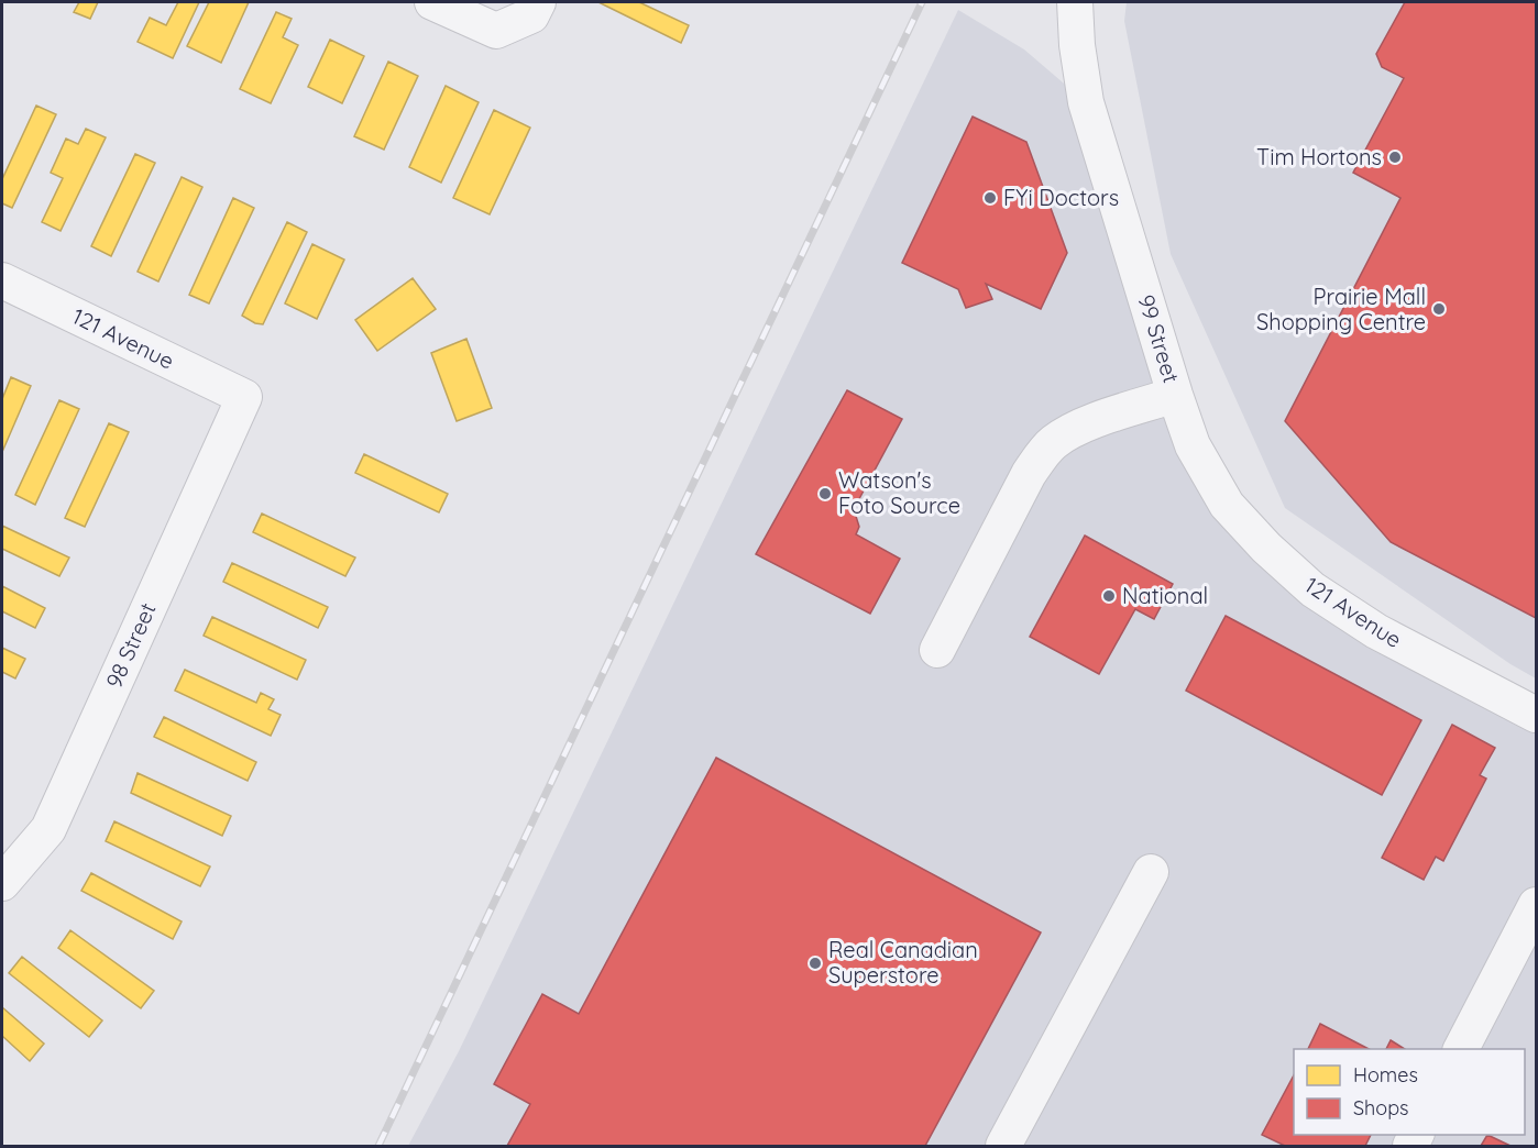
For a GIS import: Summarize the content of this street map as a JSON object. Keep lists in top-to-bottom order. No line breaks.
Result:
{"streets":{"street":["121 Avenue","99 Street","98 Street"]},"crossings":[["121 Avenue","99 Street"],["121 Avenue","98 Street"]],"places":["Tim Hortons","FYi Doctors","Prairie Mall Shopping Centre","Watson's Foto Source","National","Real Canadian Superstore"],"legend":["Homes","Shops"]}
